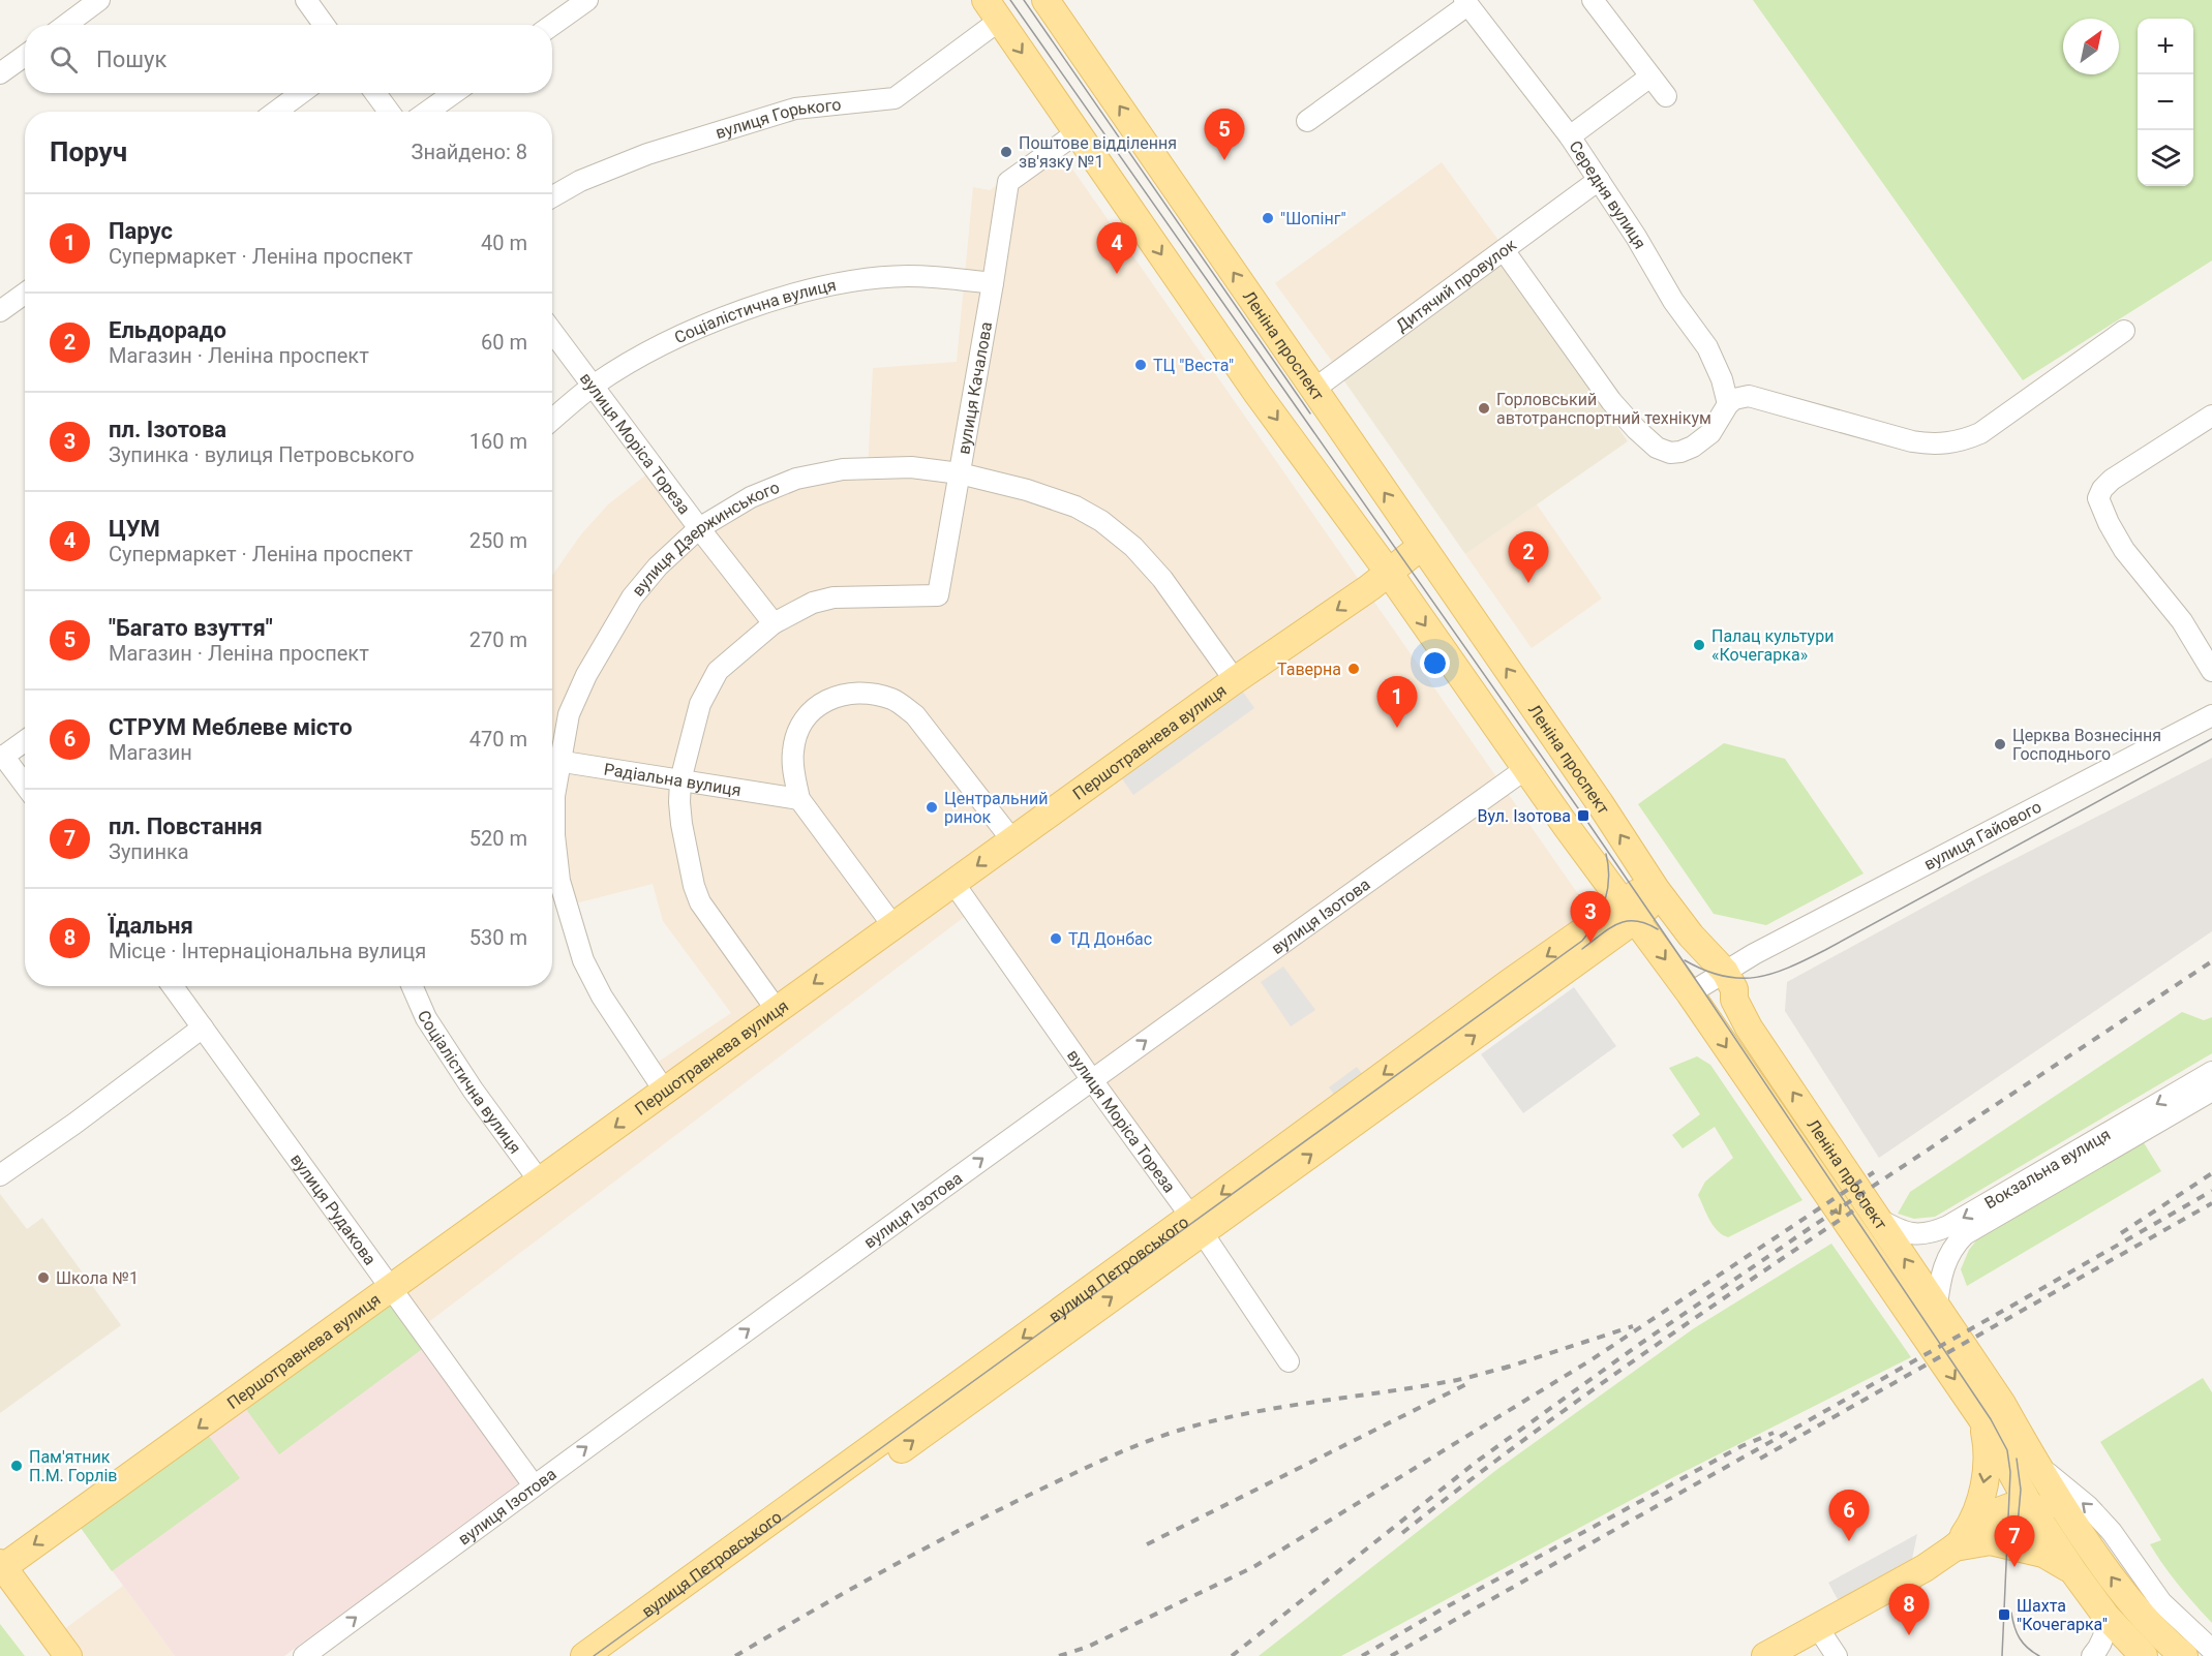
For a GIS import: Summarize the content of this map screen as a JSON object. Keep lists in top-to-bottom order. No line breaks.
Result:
{"streets":{"main road":["Леніна проспект","Першотравнева вулиця","вулиця Петровського"],"street":["вулиця Горького","Середня вулиця","Дитячий провулок","Соціалістична вулиця","вулиця Качалова","вулиця Моріса Тореза","вулиця Дзержинського","Радіальна вулиця","вулиця Гайового","вулиця Ізотова","Вокзальна вулиця","вулиця Рудакова"]},"crossings":[["вулиця Горького","Леніна проспект"],["Середня вулиця","Дитячий провулок"],["Дитячий провулок","Леніна проспект"],["Соціалістична вулиця","вулиця Качалова"],["Соціалістична вулиця","вулиця Моріса Тореза"],["Соціалістична вулиця","Першотравнева вулиця"],["Леніна проспект","вулиця Качалова"],["Леніна проспект","Першотравнева вулиця"],["Леніна проспект","вулиця Ізотова"],["Леніна проспект","Вокзальна вулиця"],["Леніна проспект","вулиця Петровського"],["вулиця Качалова","вулиця Моріса Тореза"],["вулиця Качалова","вулиця Дзержинського"],["вулиця Моріса Тореза","вулиця Дзержинського"],["вулиця Моріса Тореза","Першотравнева вулиця"],["вулиця Моріса Тореза","вулиця Ізотова"],["вулиця Моріса Тореза","вулиця Петровського"],["вулиця Дзержинського","Першотравнева вулиця"],["вулиця Дзержинського","Радіальна вулиця"],["Першотравнева вулиця","вулиця Рудакова"],["вулиця Ізотова","вулиця Рудакова"]],"one_way":["Першотравнева вулиця","вулиця Ізотова"],"places":{"other":["Поштове відділення зв'язку №1","\"Шопінг\"","ТЦ \"Веста\"","Горловський автотранспортний технікум","Палац культури «Кочегарка»","Таверна","Церква Вознесіння Господнього","Центральний ринок","ТД Донбас","Школа №1","Пам'ятник П.М. Горлів"],"transit":["Вул. Ізотова","Шахта \"Кочегарка\""]},"north":"top right","page":{"map_buttons":["+","−"],"search":"Пошук","pins":["5","4","2","1","3","6","7","8"],"heading":["Поруч","Знайдено: 8"],"list":[{"mark":"1","name":"Парус","note":"Супермаркет · Леніна проспект","value":"40 m"},{"mark":"2","name":"Ельдорадо","note":"Магазин · Леніна проспект","value":"60 m"},{"mark":"3","name":"пл. Ізотова","note":"Зупинка · вулиця Петровського","value":"160 m"},{"mark":"4","name":"ЦУМ","note":"Супермаркет · Леніна проспект","value":"250 m"},{"mark":"5","name":"\"Багато взуття\"","note":"Магазин · Леніна проспект","value":"270 m"},{"mark":"6","name":"СТРУМ Меблеве місто","note":"Магазин","value":"470 m"},{"mark":"7","name":"пл. Повстання","note":"Зупинка","value":"520 m"},{"mark":"8","name":"Їдальня","note":"Місце · Інтернаціональна вулиця","value":"530 m"}]}}
